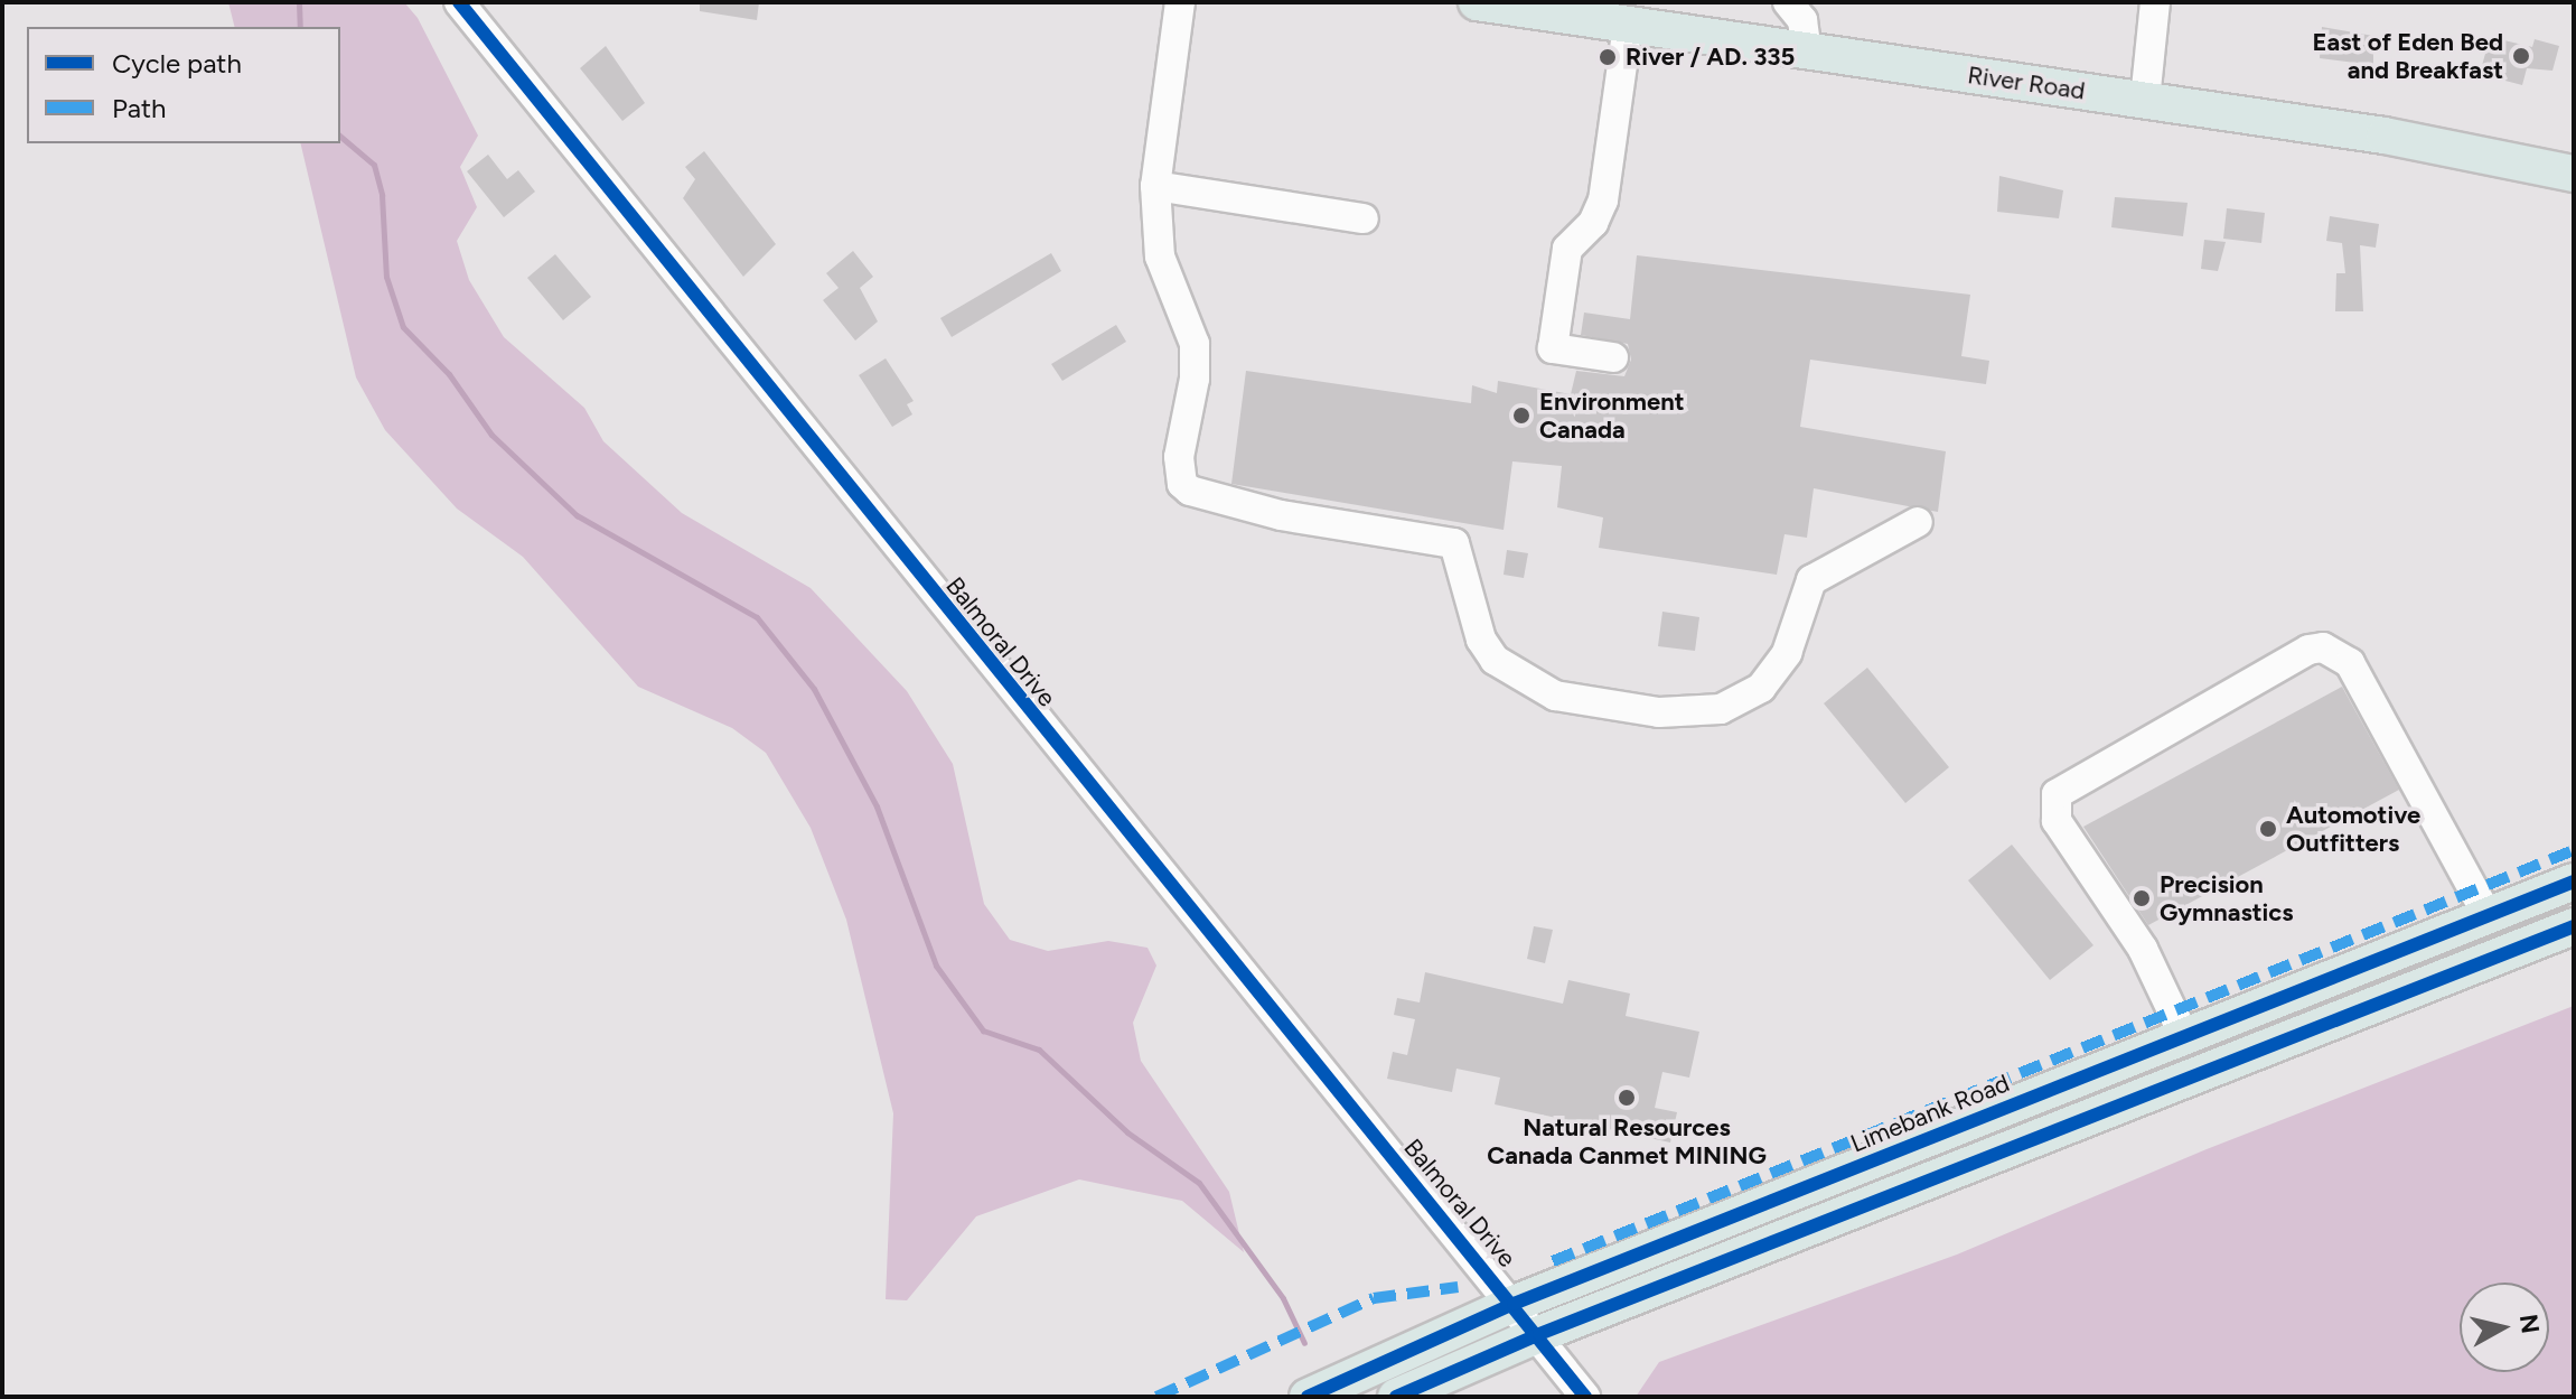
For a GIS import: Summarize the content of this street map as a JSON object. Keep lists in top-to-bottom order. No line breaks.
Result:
{"streets":{"main road":["River Road","Limebank Road"],"street":["Balmoral Drive"]},"crossings":[["Balmoral Drive","Limebank Road"]],"places":["East of Eden Bed and Breakfast","River / AD. 335","Environment Canada","Automotive Outfitters","Precision Gymnastics","Natural Resources Canada Canmet MINING"],"legend":["Cycle path","Path"],"north":"right"}
